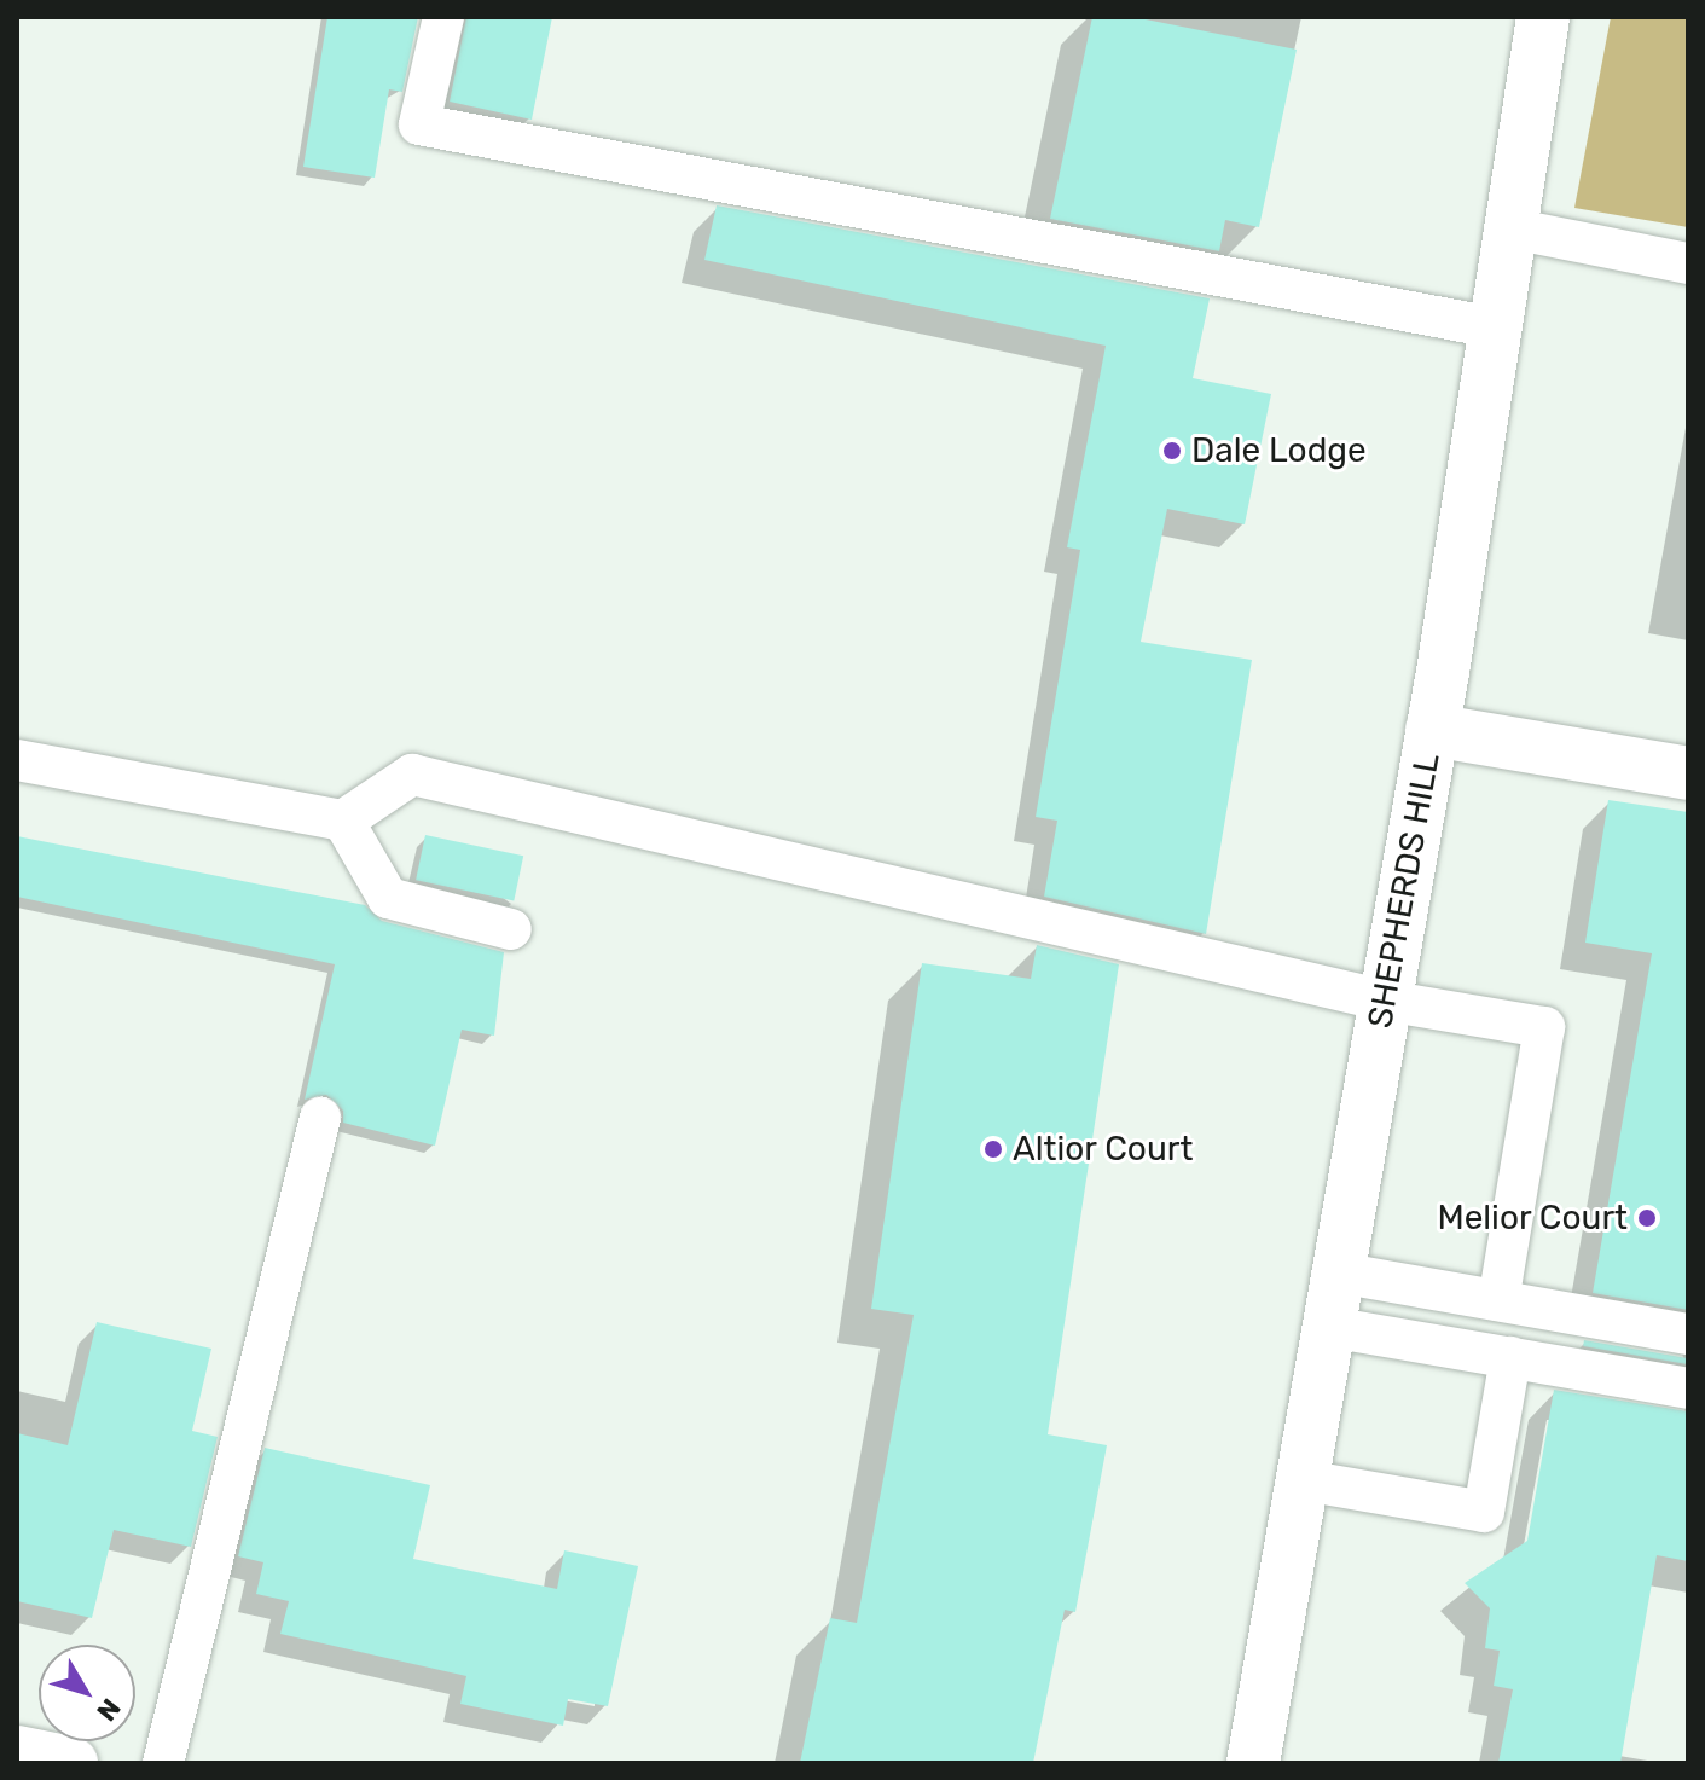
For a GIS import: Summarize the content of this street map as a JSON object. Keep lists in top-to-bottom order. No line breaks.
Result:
{"streets":{"street":["SHEPHERDS HILL"]},"places":["Dale Lodge","Altior Court","Melior Court"],"north":"bottom right"}
